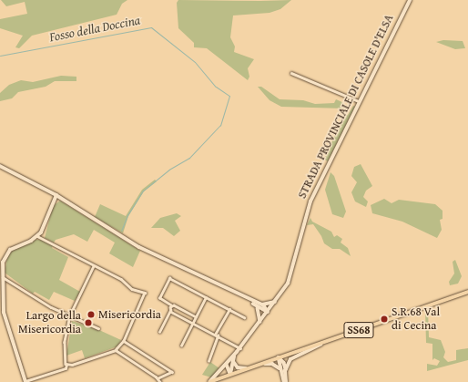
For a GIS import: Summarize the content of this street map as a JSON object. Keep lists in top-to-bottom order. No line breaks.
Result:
{"streets":{"main road":["STRADA PROVINCIALE DI CASOLE D'ELSA","SS68"]},"crossings":[["STRADA PROVINCIALE DI CASOLE D'ELSA","SS68"]],"water":["Fosso della Doccina"],"places":["Misericordia","S.R.68 Val di Cecina","Largo della Misericordia"]}
